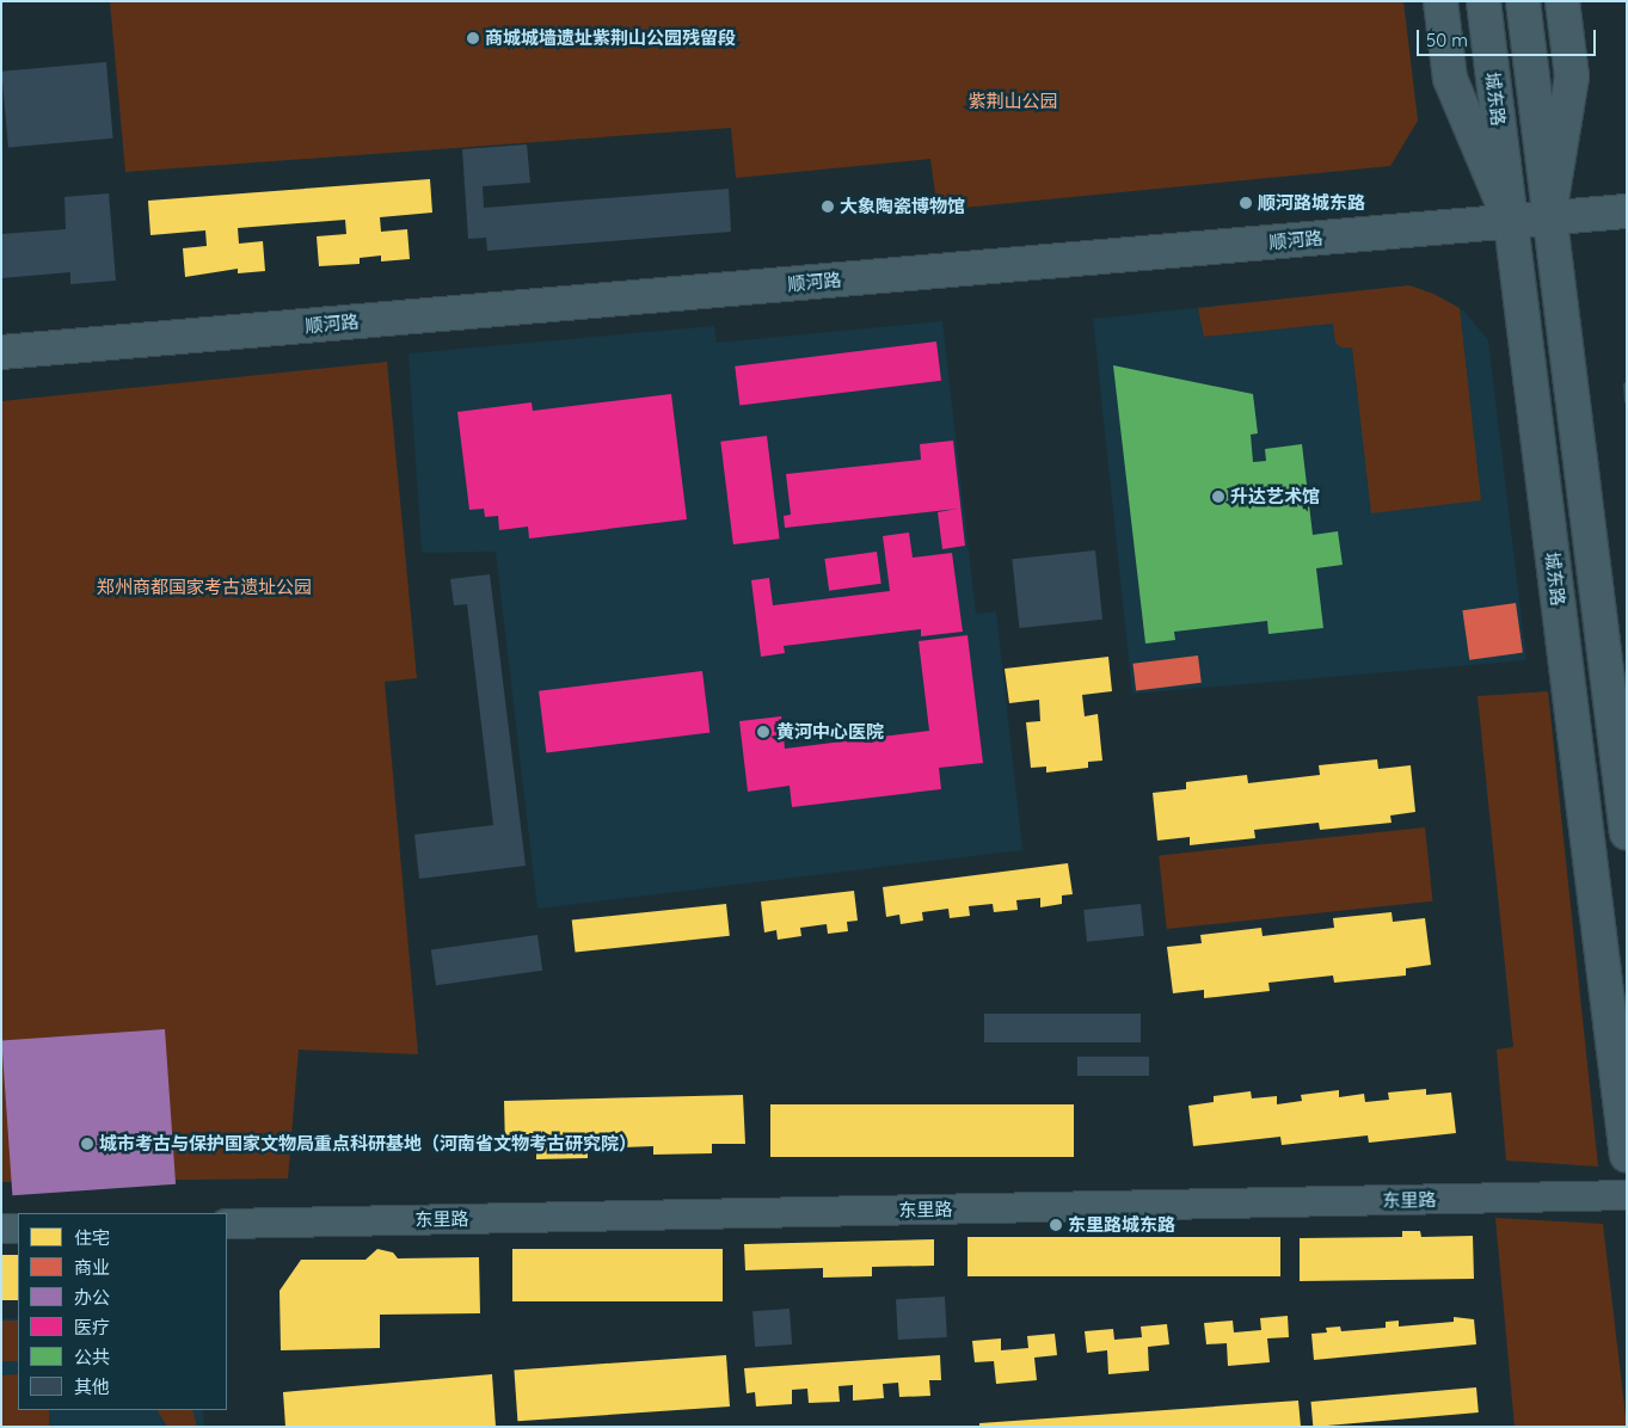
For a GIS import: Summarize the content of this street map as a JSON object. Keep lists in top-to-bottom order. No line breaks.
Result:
{"streets":{"street":["城东路","顺河路","东里路"]},"crossings":[["城东路","顺河路"]],"parks":["紫荆山公园","郑州商都国家考古遗址公园"],"places":["商城城墙遗址紫荆山公园残留段","顺河路城东路","大象陶瓷博物馆","升达艺术馆","黄河中心医院","城市考古与保护国家文物局重点科研基地（河南省文物考古研究院）","东里路城东路"],"legend":["住宅","商业","办公","医疗","公共","其他"],"scale_bar":"50 m"}
